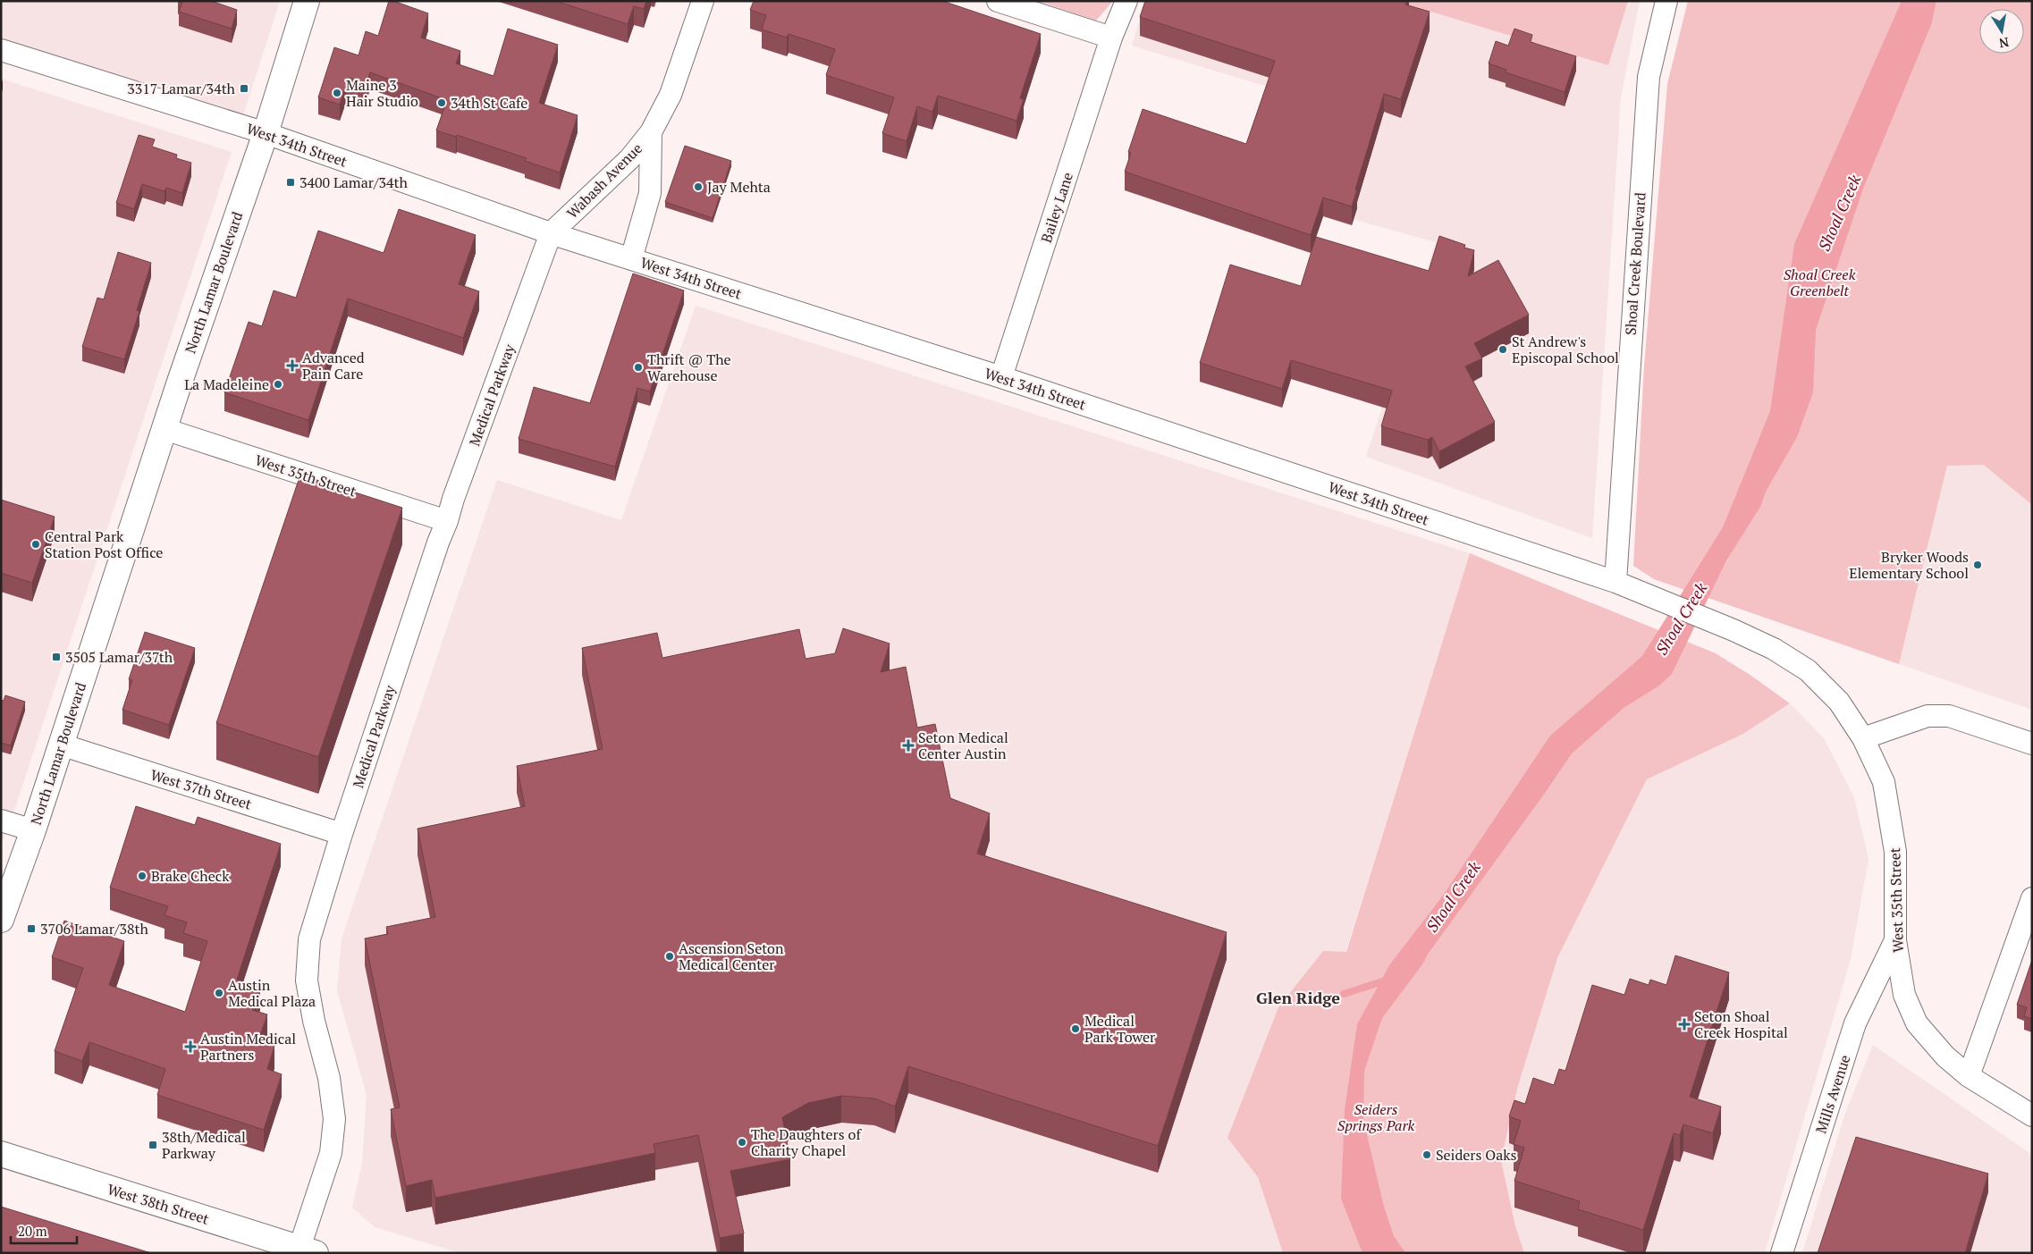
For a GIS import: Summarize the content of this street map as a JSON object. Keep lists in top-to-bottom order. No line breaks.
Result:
{"streets":{"main road":["North Lamar Boulevard","West 38th Street"],"street":["West 34th Street","Wabash Avenue","Bailey Lane","Shoal Creek Boulevard","Medical Parkway","West 35th Street","West 37th Street","Mills Avenue"]},"crossings":[["West 34th Street","Wabash Avenue"],["West 34th Street","Bailey Lane"],["West 34th Street","Shoal Creek Boulevard"],["West 34th Street","North Lamar Boulevard"],["West 34th Street","Medical Parkway"],["West 34th Street","West 35th Street"],["Wabash Avenue","Medical Parkway"],["North Lamar Boulevard","West 35th Street"],["North Lamar Boulevard","West 37th Street"],["Medical Parkway","West 35th Street"],["Medical Parkway","West 37th Street"],["Medical Parkway","West 38th Street"],["West 35th Street","Mills Avenue"]],"districts":["Glen Ridge"],"water":["Shoal Creek"],"parks":["Shoal Creek Greenbelt","Seiders Springs Park"],"places":{"transit":["3317 Lamar/34th","3400 Lamar/34th","3505 Lamar/37th","3706 Lamar/38th","38th/Medical Parkway"],"other":["Maine 3 Hair Studio","34th St Cafe","Jay Mehta","St Andrew's Episcopal School","Thrift @ The Warehouse","La Madeleine","Central Park Station Post Office","Bryker Woods Elementary School","Brake Check","Ascension Seton Medical Center","Austin Medical Plaza","Medical Park Tower","The Daughters of Charity Chapel","Seiders Oaks"],"health":["Advanced Pain Care","Seton Medical Center Austin","Seton Shoal Creek Hospital","Austin Medical Partners"]},"scale_bar":"20 m","north":"bottom"}
